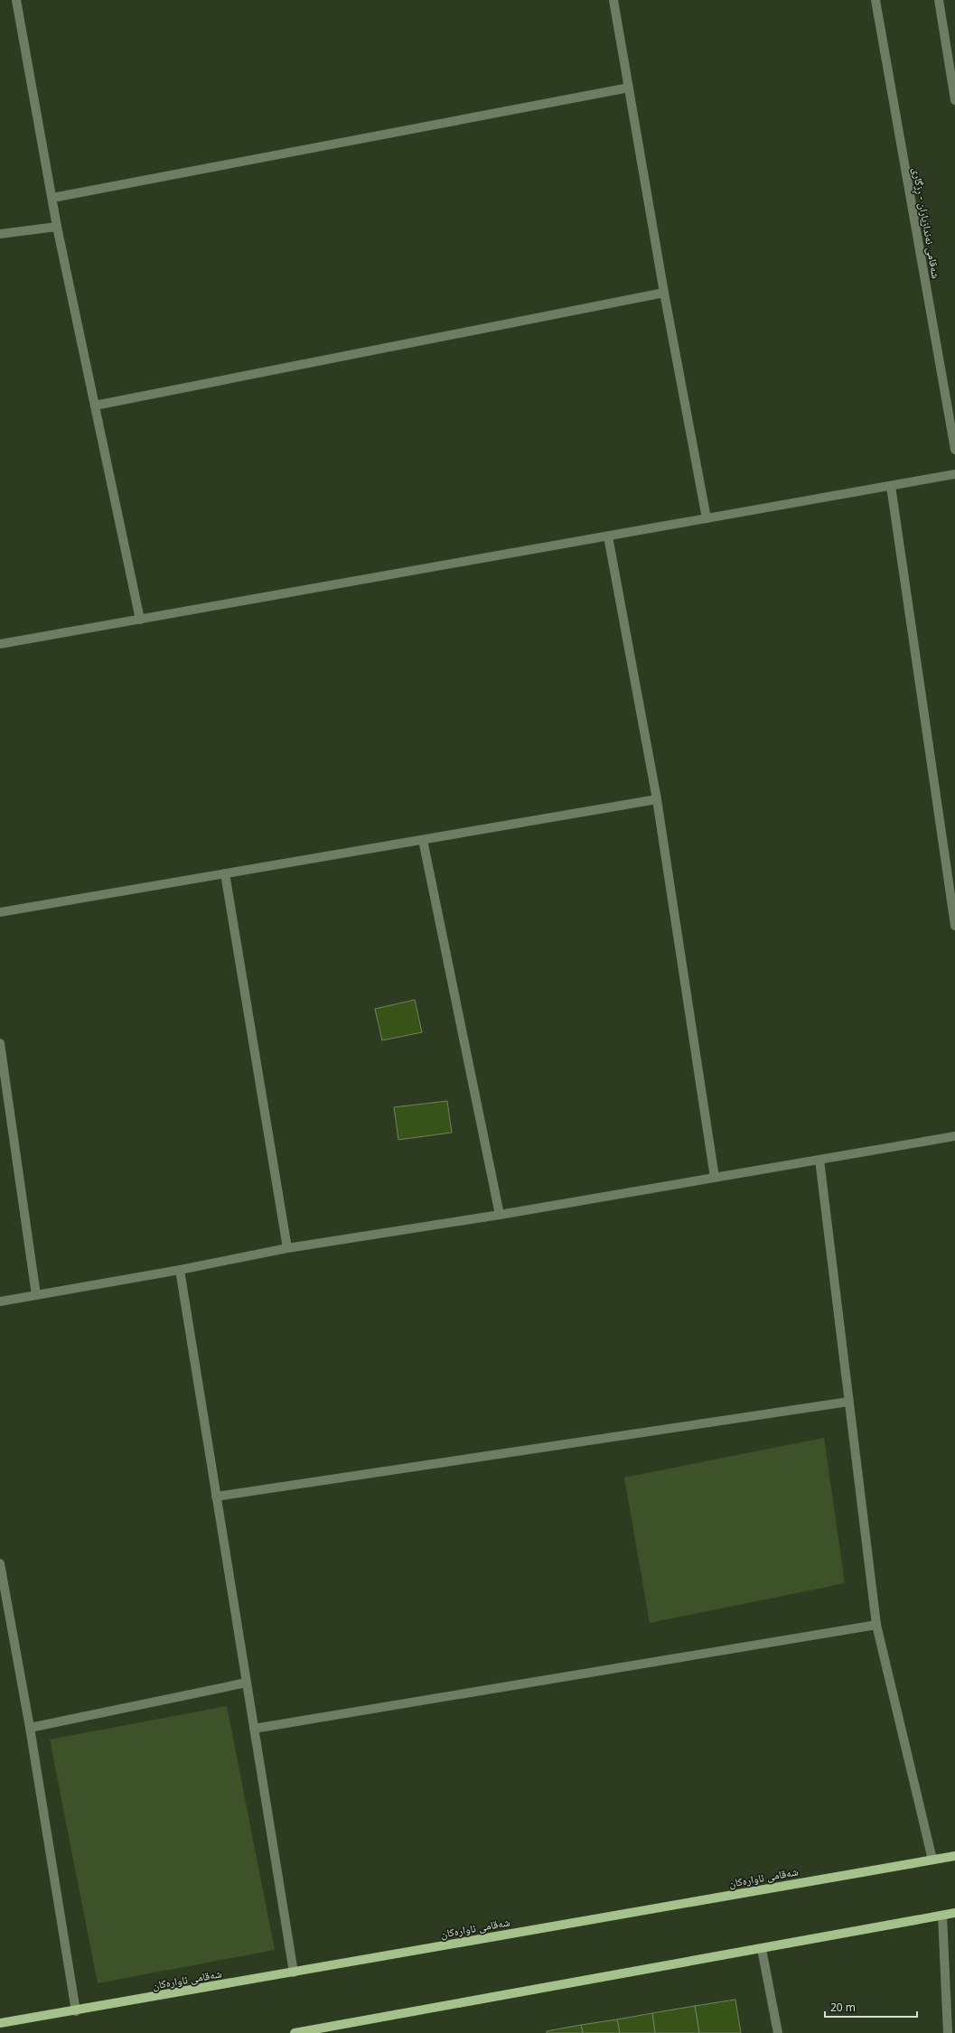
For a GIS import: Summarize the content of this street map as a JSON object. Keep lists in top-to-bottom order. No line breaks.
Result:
{"streets":{"main road":["شەقامی ئاوارەکان"],"street":["شەقامی ئەندازیاران - ڕزگاری"]},"scale_bar":"20 m"}
